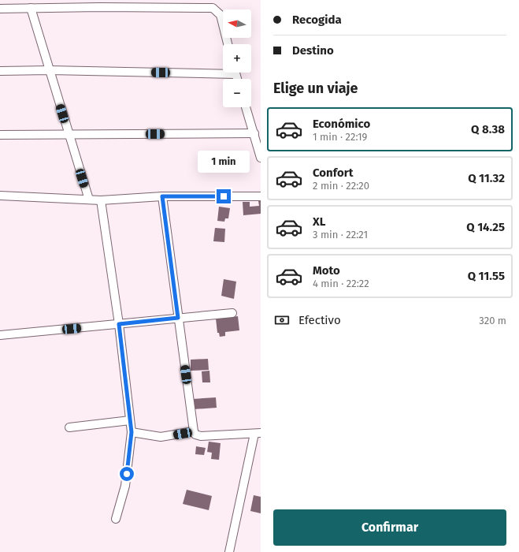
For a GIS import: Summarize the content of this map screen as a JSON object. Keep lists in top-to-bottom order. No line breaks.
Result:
{"north":"left","page":{"banner":["Recogida","Destino"],"map_buttons":["+","−"],"heading":"Elige un viaje","list":[{"name":"Económico","note":"1 min · 22:19","value":"Q 8.38"},{"name":"Confort","note":"2 min · 22:20","value":"Q 11.32"},{"name":"XL","note":"3 min · 22:21","value":"Q 14.25"},{"name":"Moto","note":"4 min · 22:22","value":"Q 11.55"}],"bubble":"1 min","pay":["Efectivo","320 m"],"buttons":"Confirmar"}}
